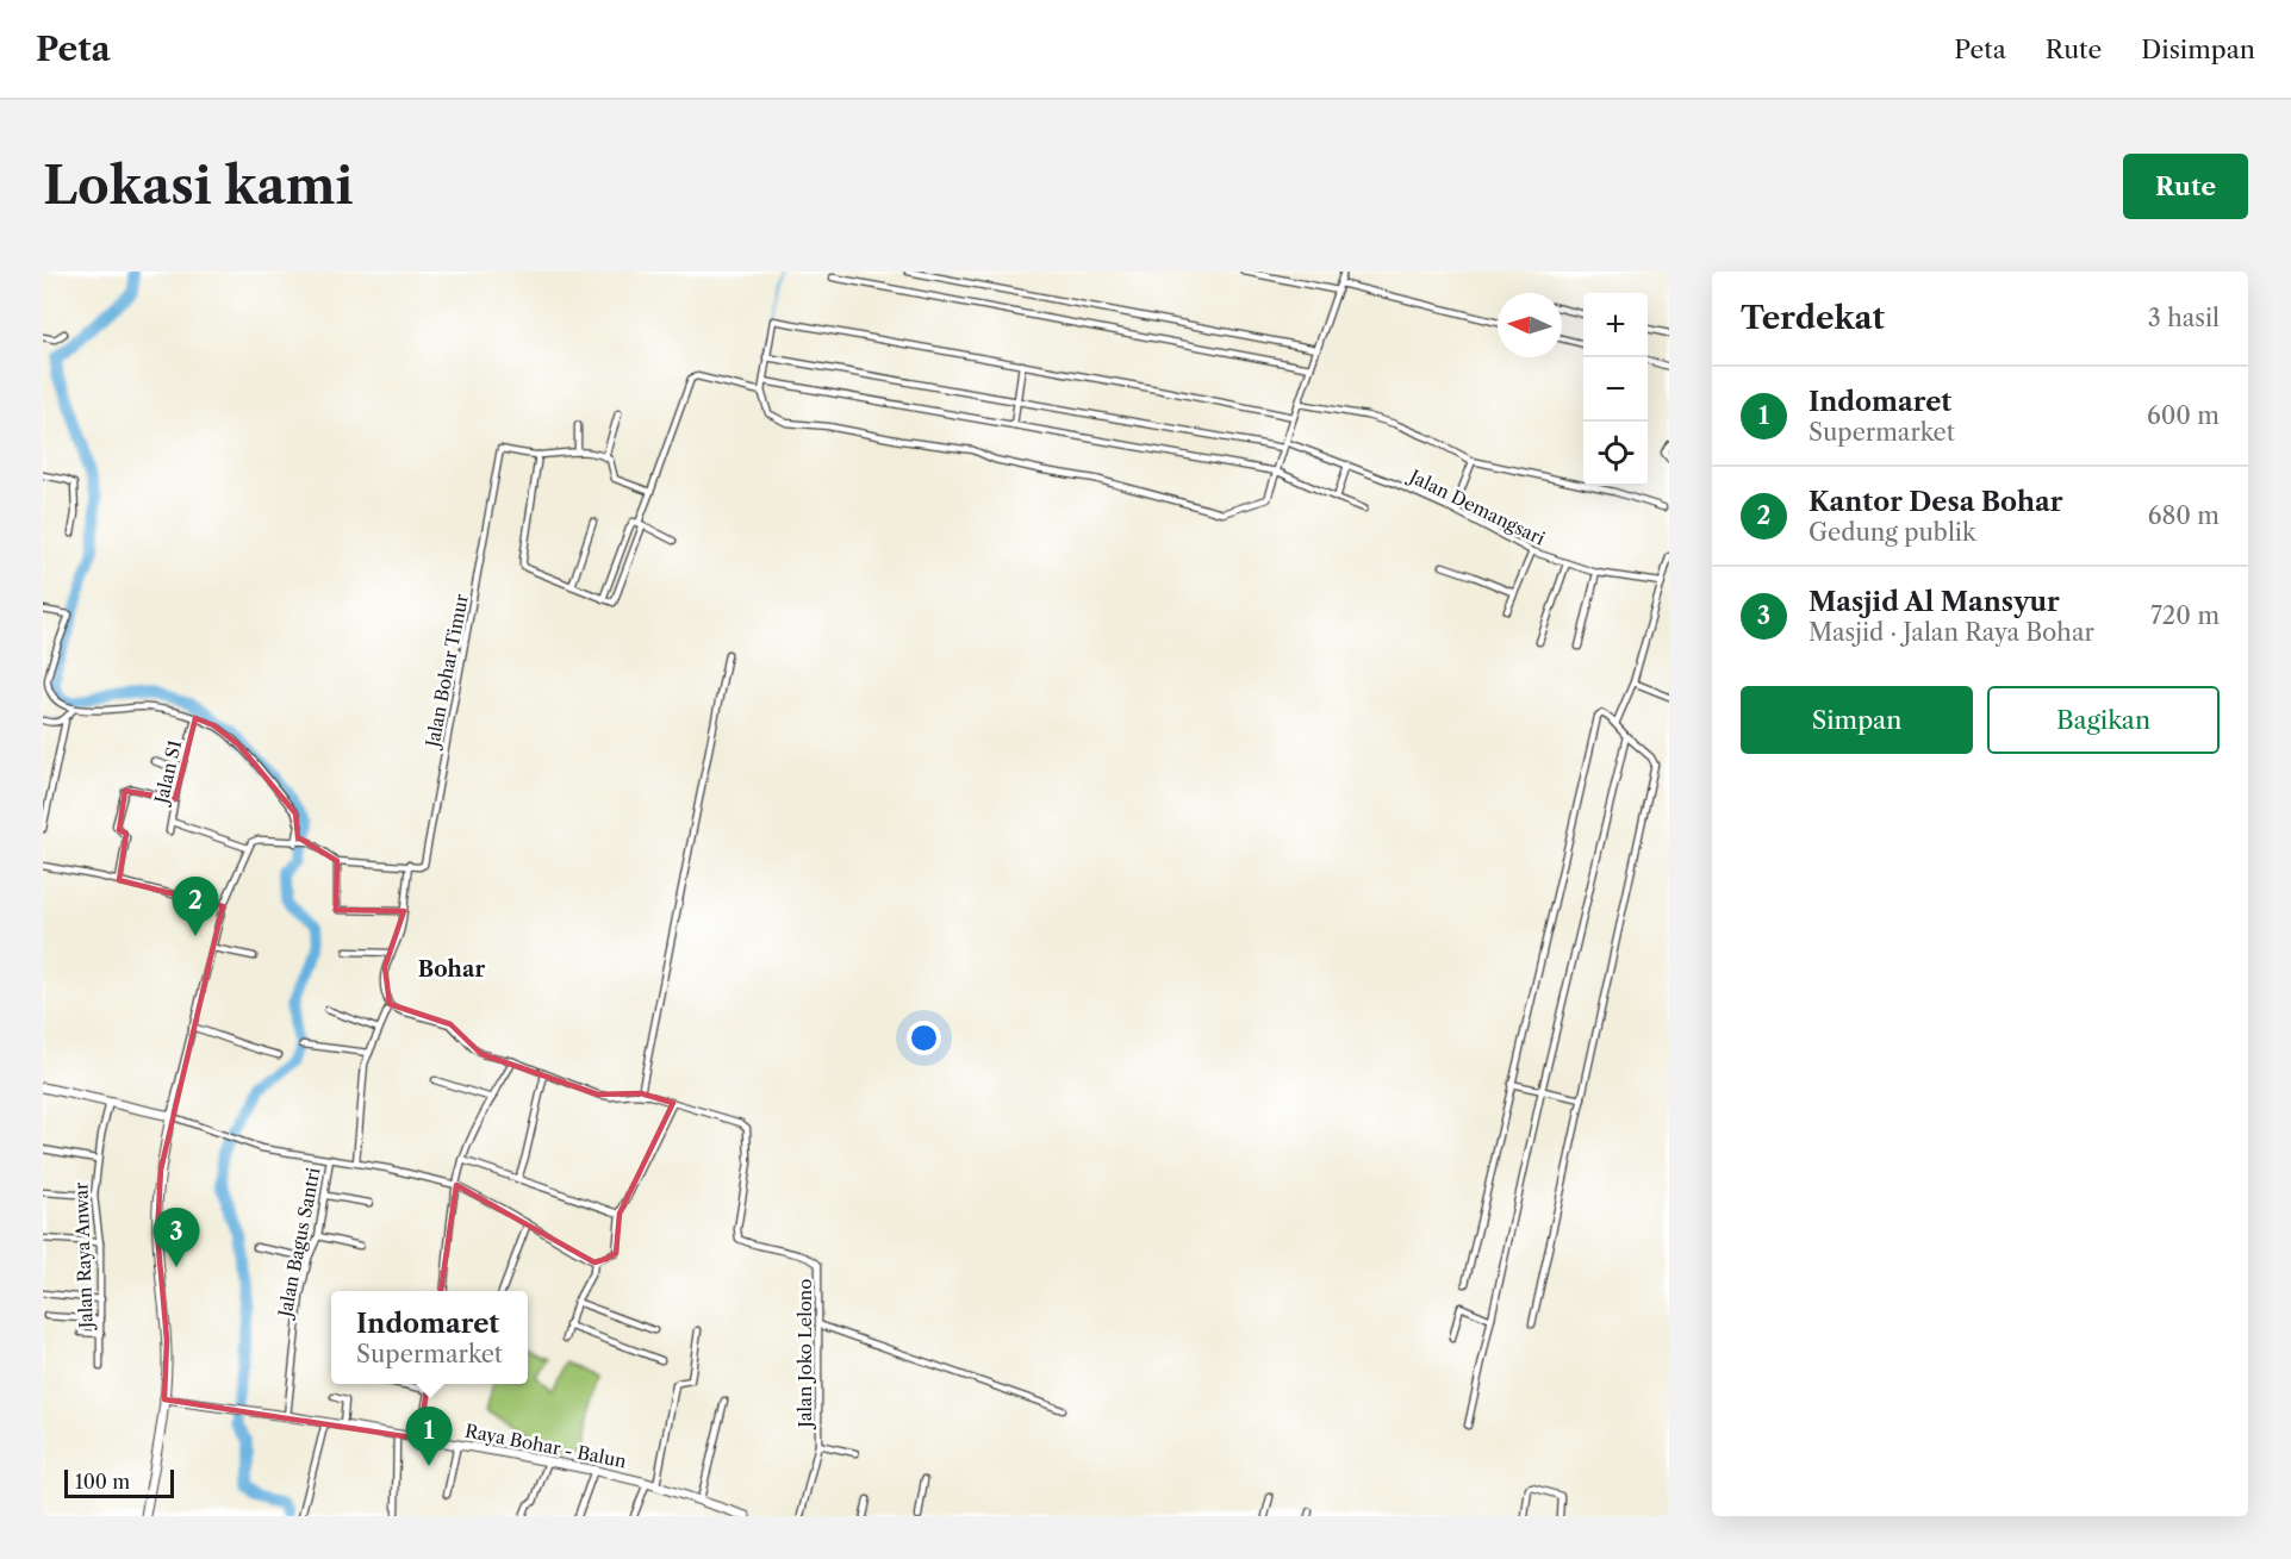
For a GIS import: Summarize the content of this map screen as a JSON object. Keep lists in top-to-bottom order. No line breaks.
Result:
{"streets":{"street":["Jalan Demangsari","Jalan Bohar Timur","Jalan S1","Jalan Bagus Santri","Jalan Raya Anwar","Jalan Joko Lelono","Raya Bohar - Balun"]},"crossings":[["Jalan Bagus Santri","Raya Bohar - Balun"]],"districts":["Bohar"],"scale_bar":"100 m","north":"left","page":{"header":"Peta","nav":["Peta","Rute","Disimpan"],"buttons":["Rute",["Simpan","Bagikan"]],"title":"Lokasi kami","heading":["Terdekat","3 hasil"],"map_buttons":["+","−"],"list":[{"mark":"1","name":"Indomaret","note":"Supermarket","value":"600 m"},{"mark":"2","name":"Kantor Desa Bohar","note":"Gedung publik","value":"680 m"},{"mark":"3","name":"Masjid Al Mansyur","note":"Masjid · Jalan Raya Bohar","value":"720 m"}],"pins":["2","3","1"],"popup":["Indomaret","Supermarket"],"scale":"100 m"}}
